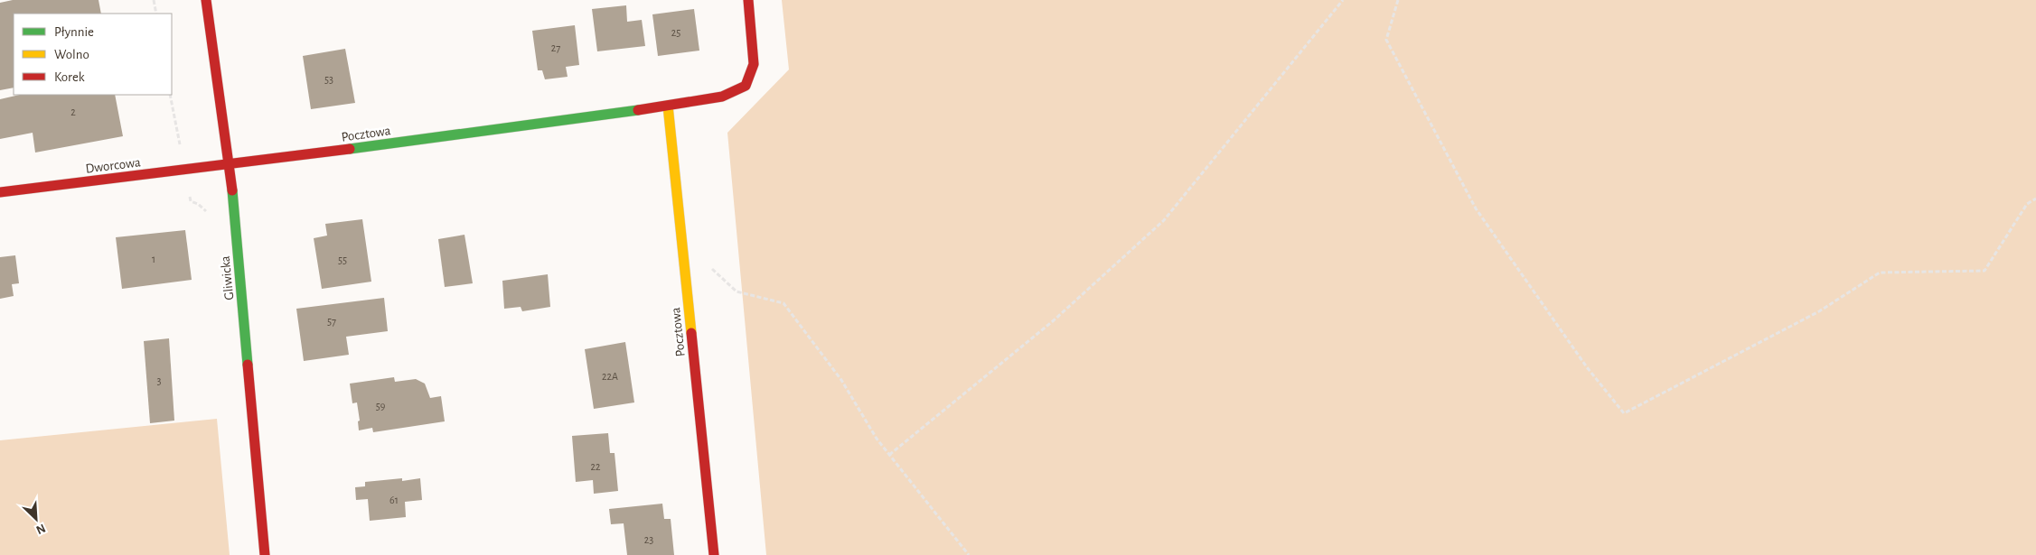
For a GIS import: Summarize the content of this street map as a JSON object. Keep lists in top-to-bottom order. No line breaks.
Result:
{"streets":{"street":["Pocztowa","Dworcowa","Gliwicka"]},"crossings":[["Pocztowa","Dworcowa"],["Pocztowa","Gliwicka"],["Dworcowa","Gliwicka"]],"house_numbers":["25","27","53","2","1","55","57","22A","3","59","22","61","23"],"legend":["Płynnie","Wolno","Korek"],"north":"bottom right"}
